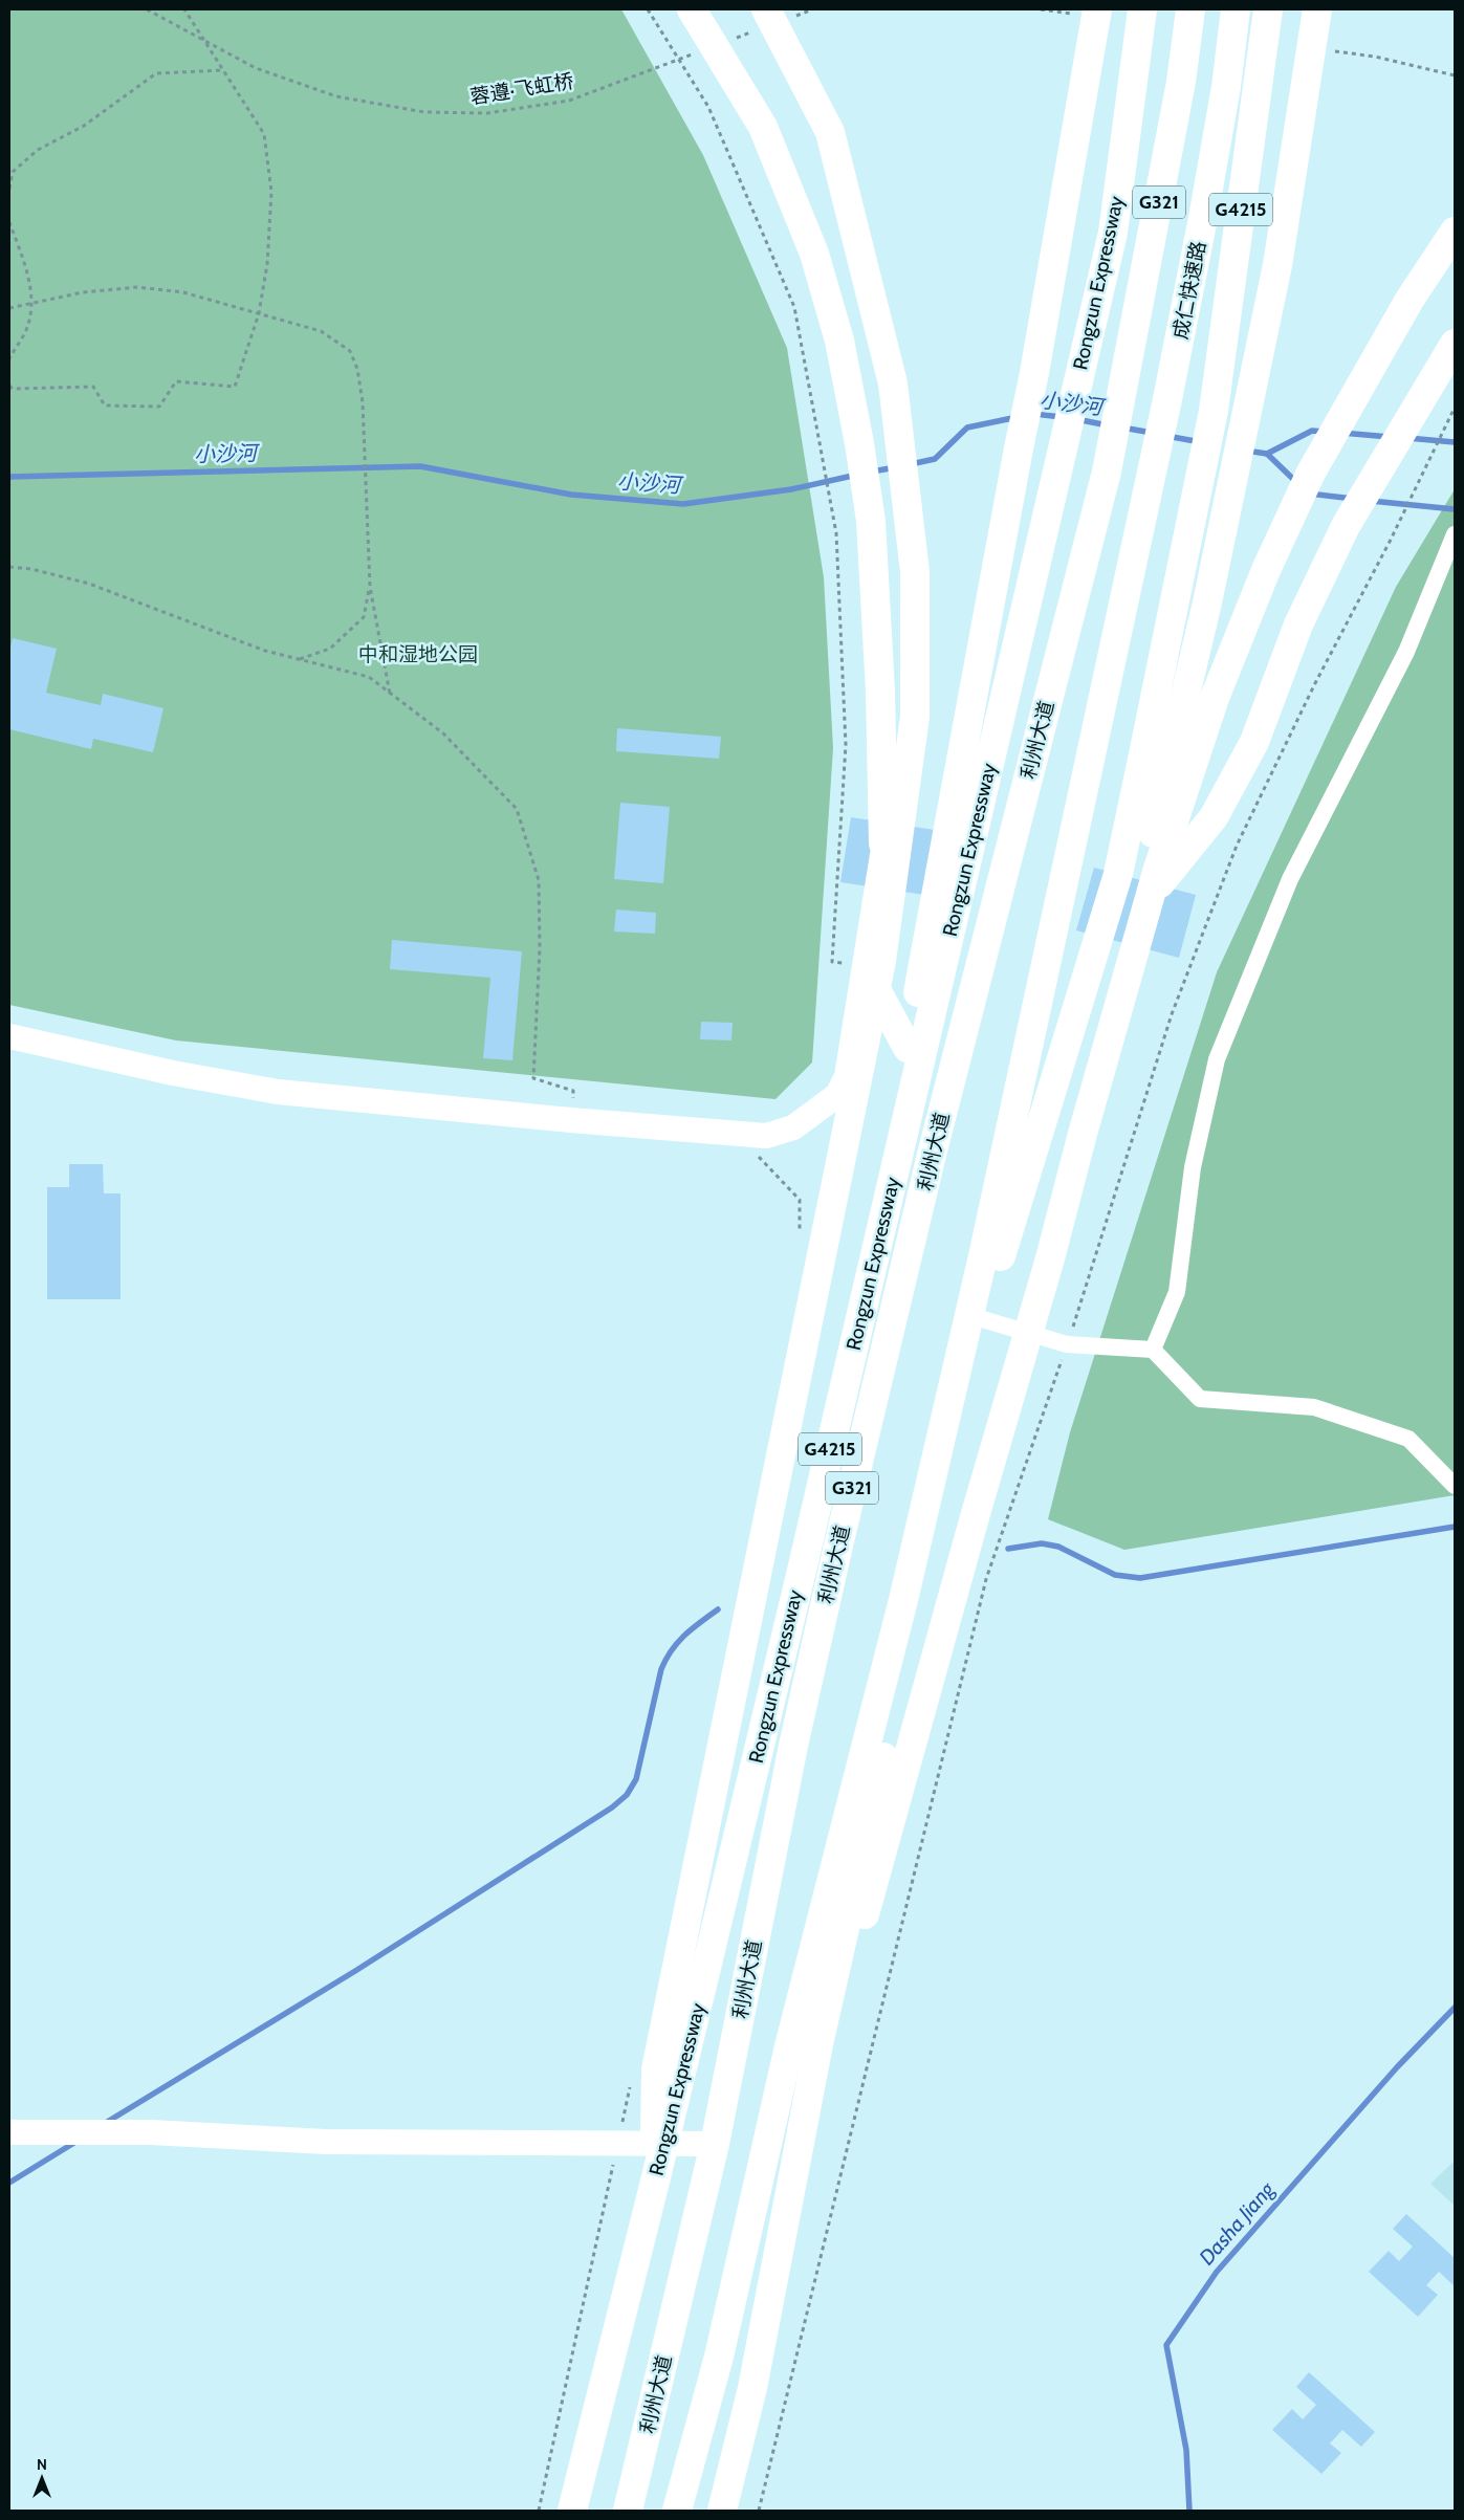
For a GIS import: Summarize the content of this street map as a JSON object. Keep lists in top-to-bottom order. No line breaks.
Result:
{"streets":{"highway":["G321","G4215","Rongzun Expressway","成仁快速路","利州大道"],"path":["蓉遵·飞虹桥"]},"crossings":[["G321","成仁快速路"]],"water":["小沙河","Dasha Jiang"],"parks":["中和湿地公园"],"north":"top"}
